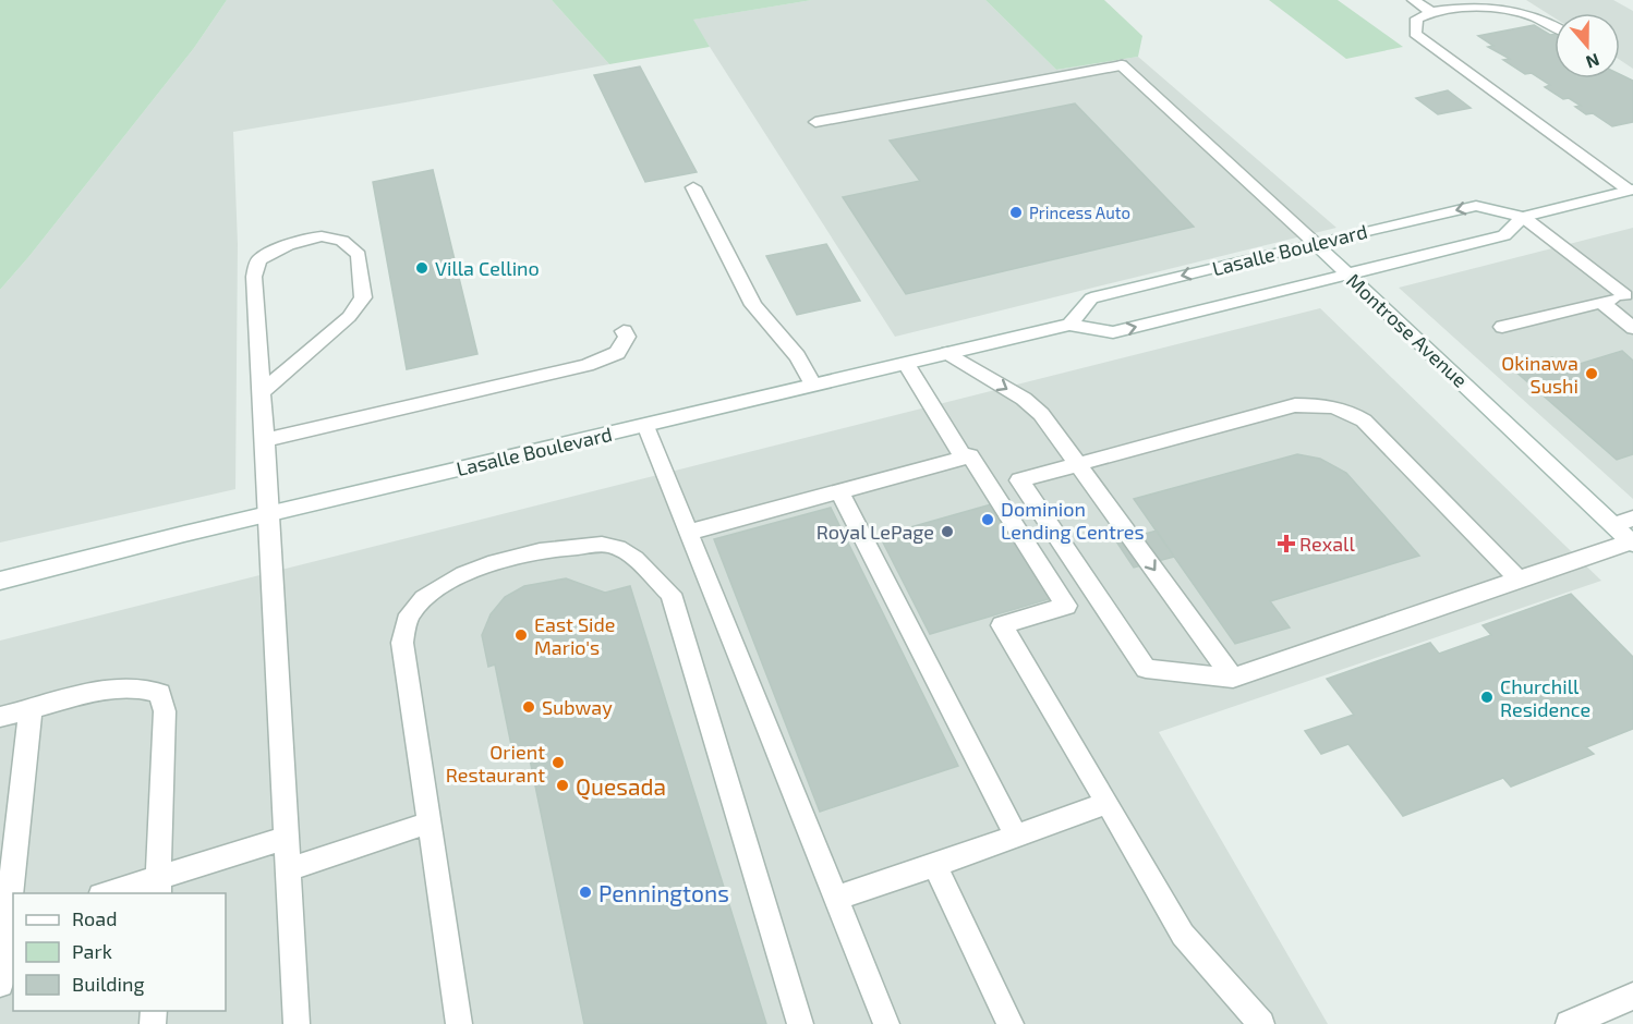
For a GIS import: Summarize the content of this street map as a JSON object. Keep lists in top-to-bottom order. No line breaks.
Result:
{"streets":{"main road":["Lasalle Boulevard","Montrose Avenue"]},"crossings":[["Lasalle Boulevard","Montrose Avenue"]],"places":{"other":["Princess Auto","Villa Cellino","Okinawa Sushi","Dominion Lending Centres","Royal LePage","East Side Mario's","Churchill Residence","Subway","Orient Restaurant","Quesada","Penningtons"],"health":["Rexall"]},"legend":["Road","Park","Building"],"north":"bottom"}
